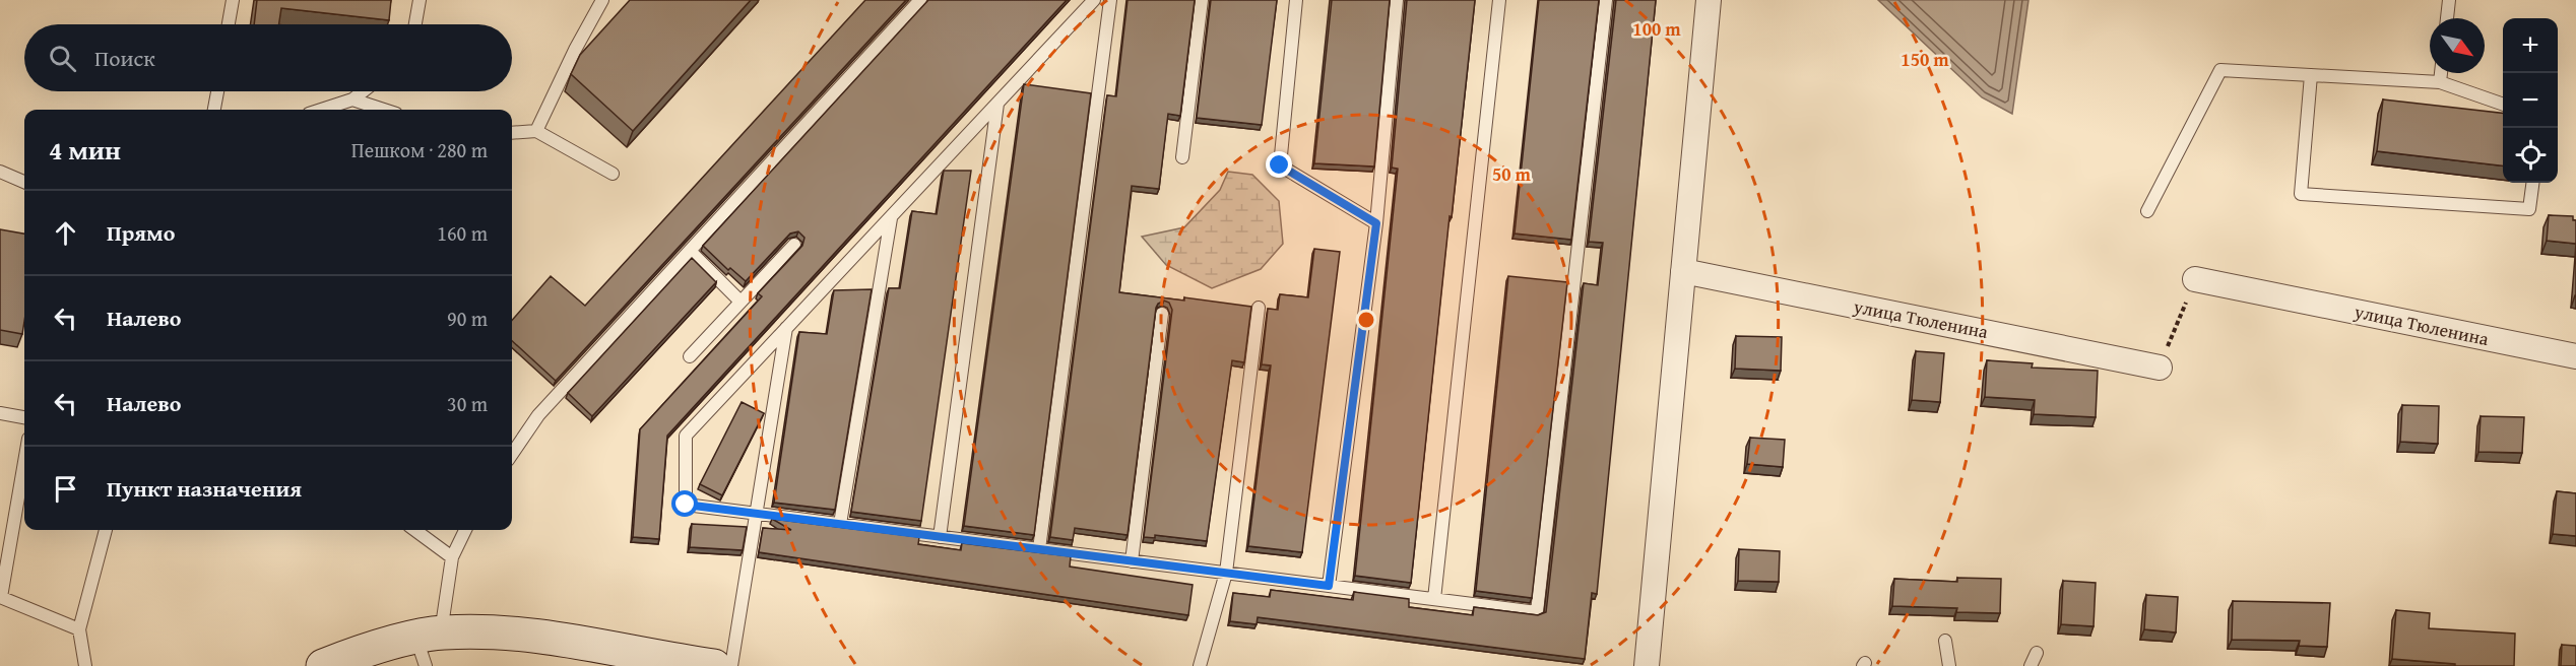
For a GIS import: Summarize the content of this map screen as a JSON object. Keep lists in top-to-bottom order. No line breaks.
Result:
{"streets":{"street":["улица Тюленина"]},"north":"bottom right","page":{"map_buttons":["+","−"],"search":"Поиск","heading":["4 мин","Пешком · 280 m"],"list":[["Прямо","160 m"],["Налево","90 m"],["Налево","30 m"],"Пункт назначения"]},"rings":["100 m","150 m","50 m"]}
